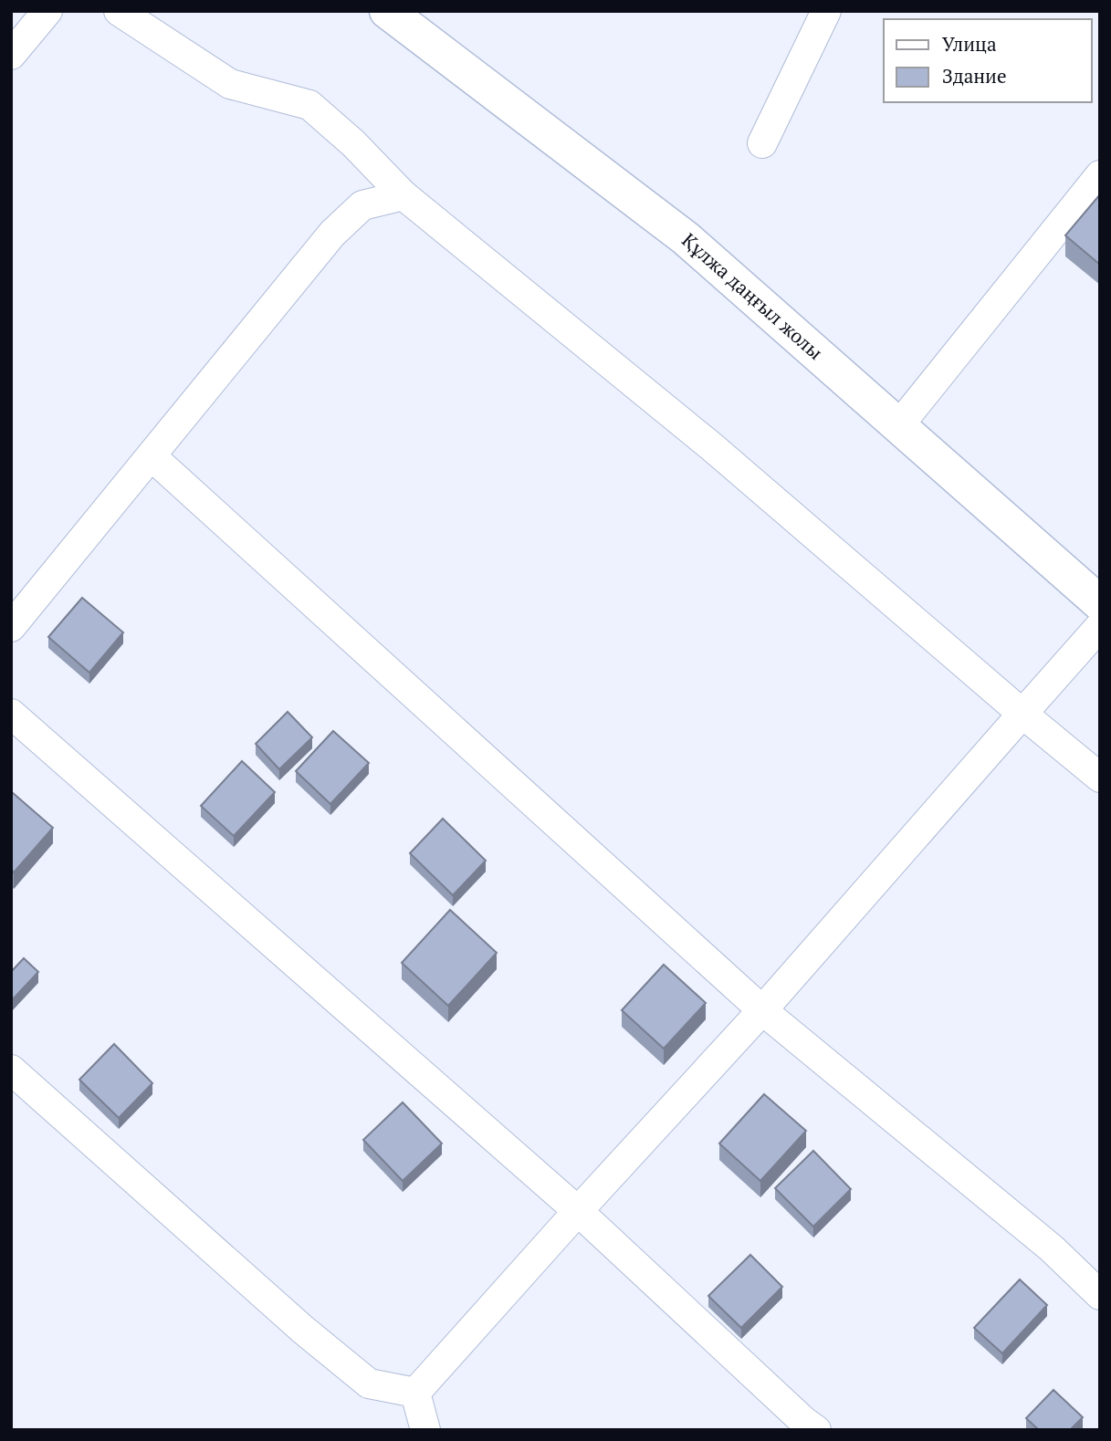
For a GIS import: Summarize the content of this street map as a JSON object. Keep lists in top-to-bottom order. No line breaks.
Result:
{"streets":{"main road":["Құлжа даңғыл жолы"]},"legend":["Улица","Здание"]}
